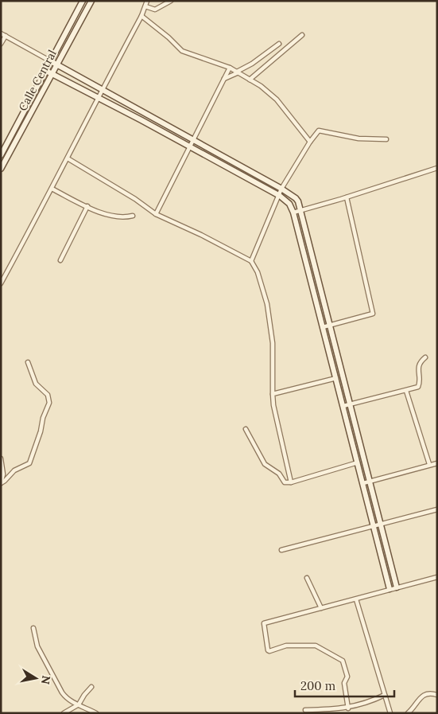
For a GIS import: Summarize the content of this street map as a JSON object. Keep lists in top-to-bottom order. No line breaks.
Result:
{"streets":{"street":["Calle Central"]},"scale_bar":"200 m","north":"right"}
